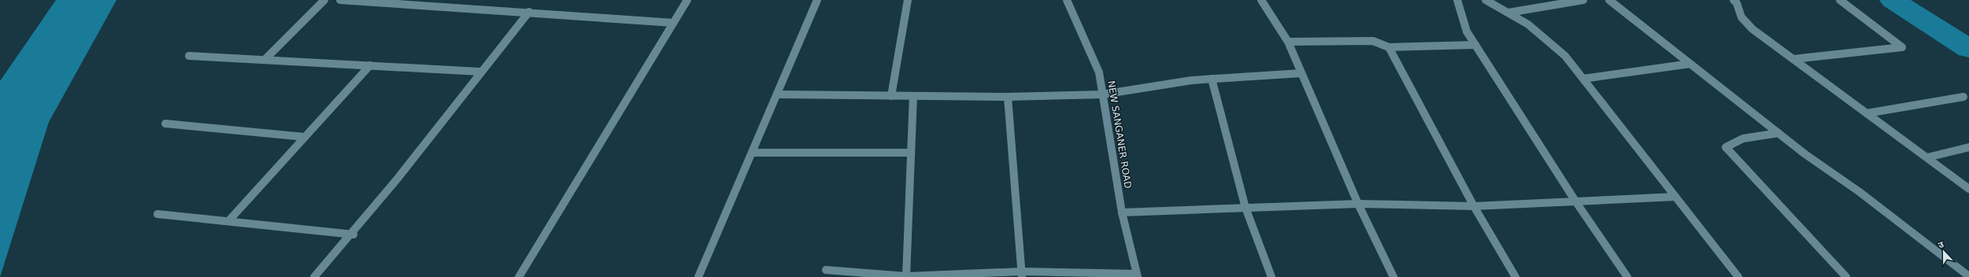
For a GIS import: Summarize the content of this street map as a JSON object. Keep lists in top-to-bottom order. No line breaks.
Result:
{"streets":{"street":["NEW SANGANER ROAD"]},"north":"top"}
